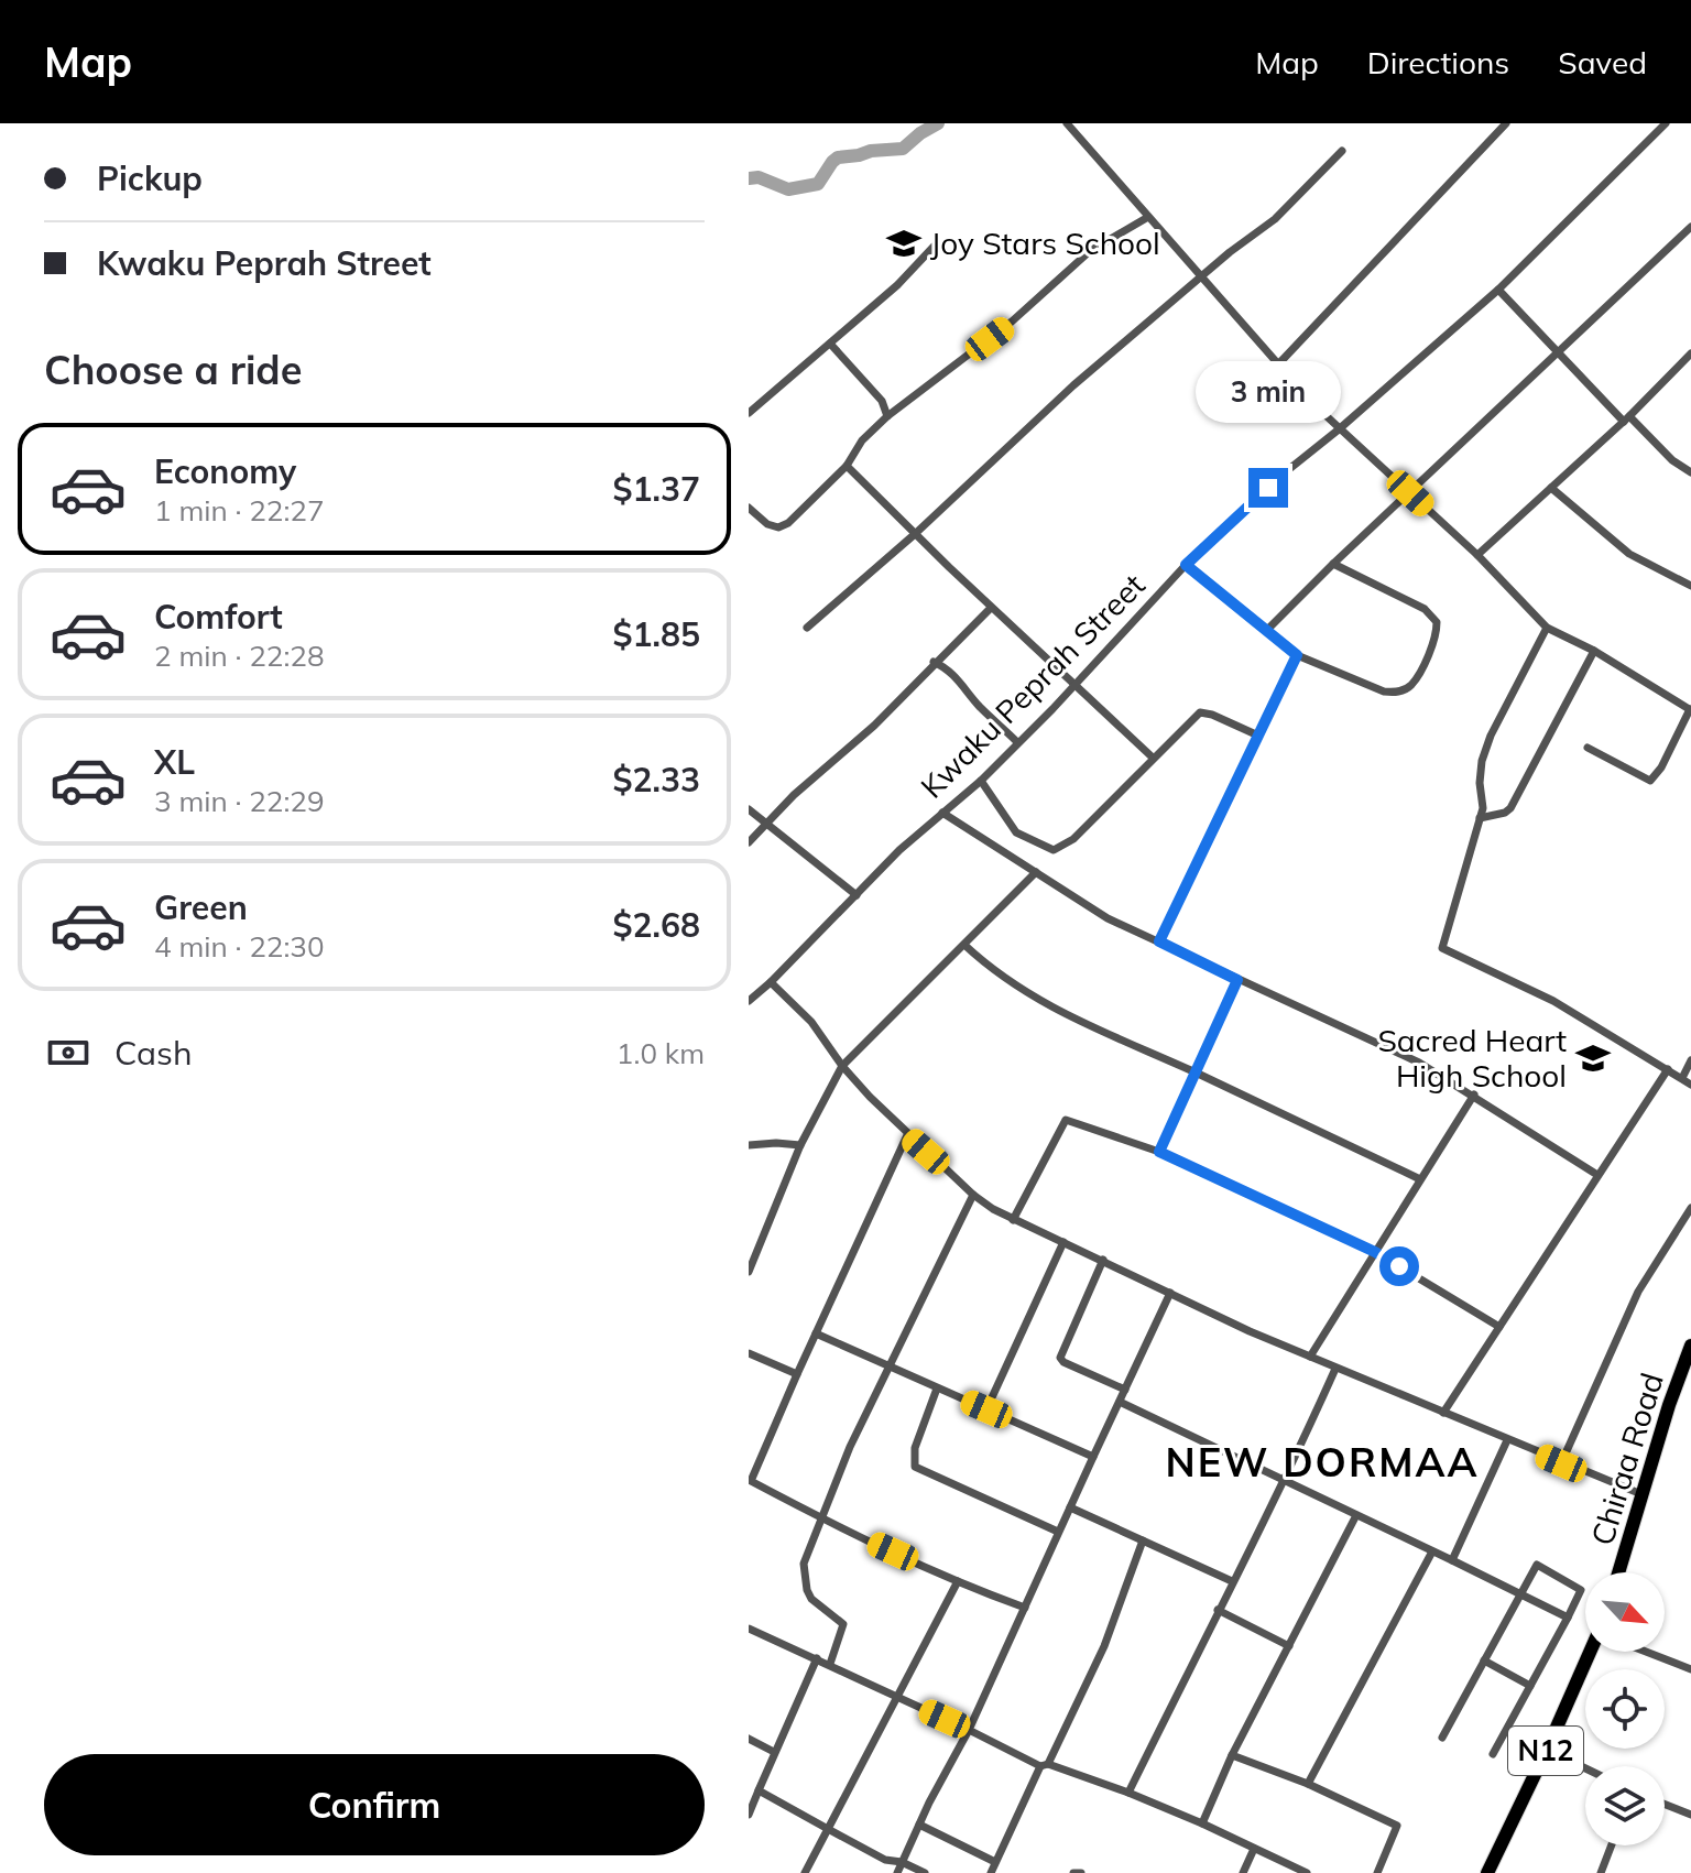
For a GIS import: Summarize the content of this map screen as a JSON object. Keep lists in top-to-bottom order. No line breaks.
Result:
{"streets":{"highway":["Chiraa Road","N12"],"street":["Kwaku Peprah Street"]},"districts":["NEW DORMAA"],"places":{"school or university":["Joy Stars School","Sacred Heart High School"]},"north":"bottom right","page":{"header":"Map","nav":["Map","Directions","Saved"],"banner":["Pickup","Kwaku Peprah Street"],"heading":"Choose a ride","bubble":"3 min","list":[{"name":"Economy","note":"1 min · 22:27","value":"$1.37"},{"name":"Comfort","note":"2 min · 22:28","value":"$1.85"},{"name":"XL","note":"3 min · 22:29","value":"$2.33"},{"name":"Green","note":"4 min · 22:30","value":"$2.68"}],"pay":["Cash","1.0 km"],"buttons":"Confirm"}}
